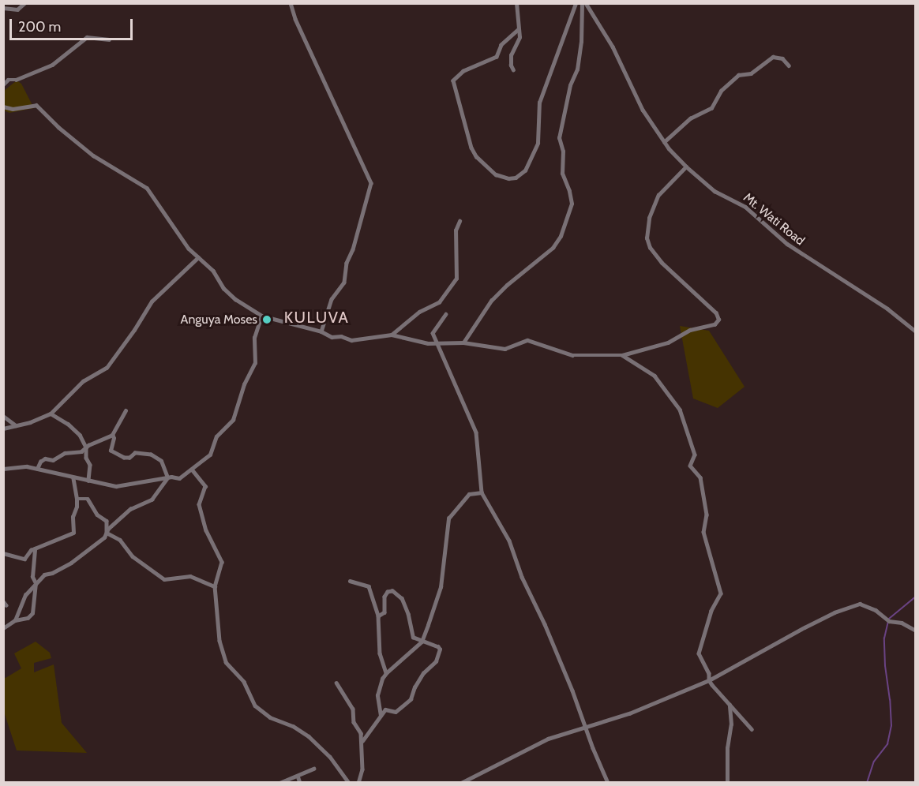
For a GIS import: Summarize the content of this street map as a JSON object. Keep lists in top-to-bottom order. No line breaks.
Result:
{"streets":{"street":["Mt. Wati Road"]},"districts":["KULUVA"],"places":["Anguya Moses"],"scale_bar":"200 m"}
